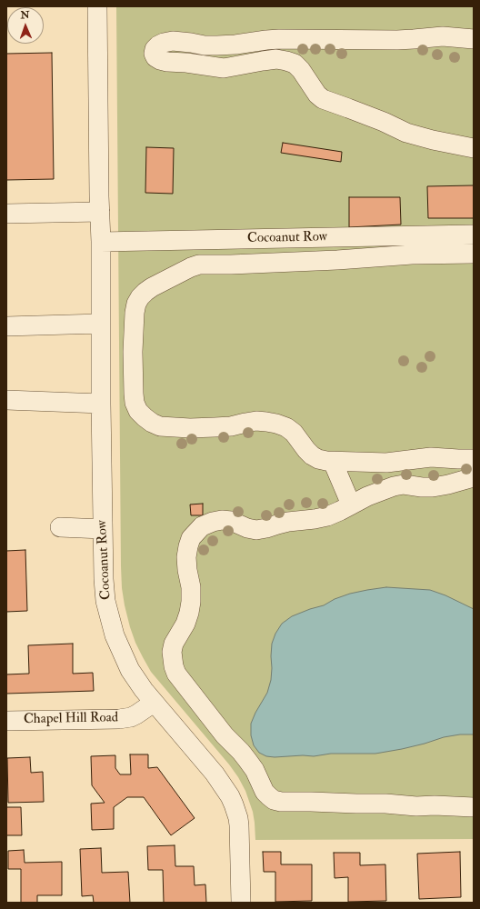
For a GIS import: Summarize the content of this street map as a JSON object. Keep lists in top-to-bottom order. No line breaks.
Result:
{"streets":{"street":["Cocoanut Row","Chapel Hill Road"]},"crossings":[["Cocoanut Row","Chapel Hill Road"]],"north":"top"}
